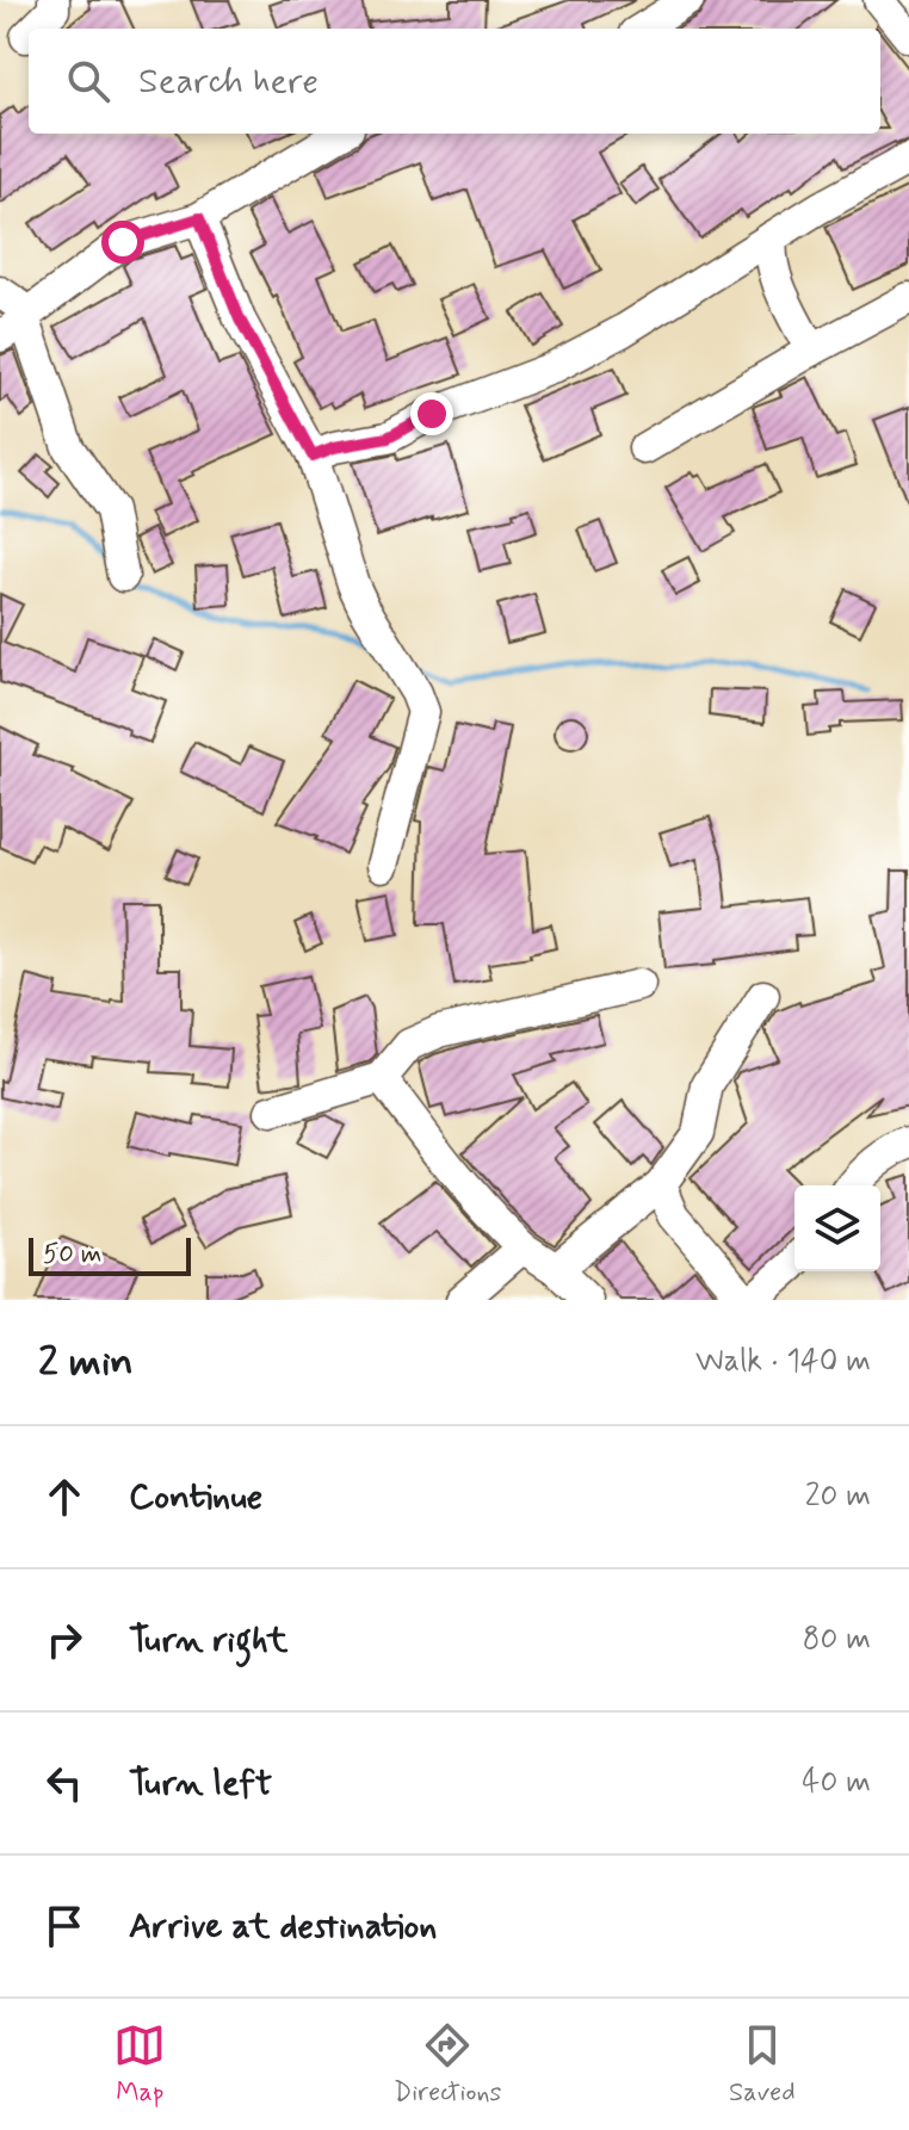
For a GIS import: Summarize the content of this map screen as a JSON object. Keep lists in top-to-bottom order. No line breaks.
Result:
{"scale_bar":"50 m","page":{"search":"Search here","scale":"50 m","heading":["2 min","Walk · 140 m"],"list":[["Continue","20 m"],["Turn right","80 m"],["Turn left","40 m"],"Arrive at destination"],"nav":["Map","Directions","Saved"]}}
